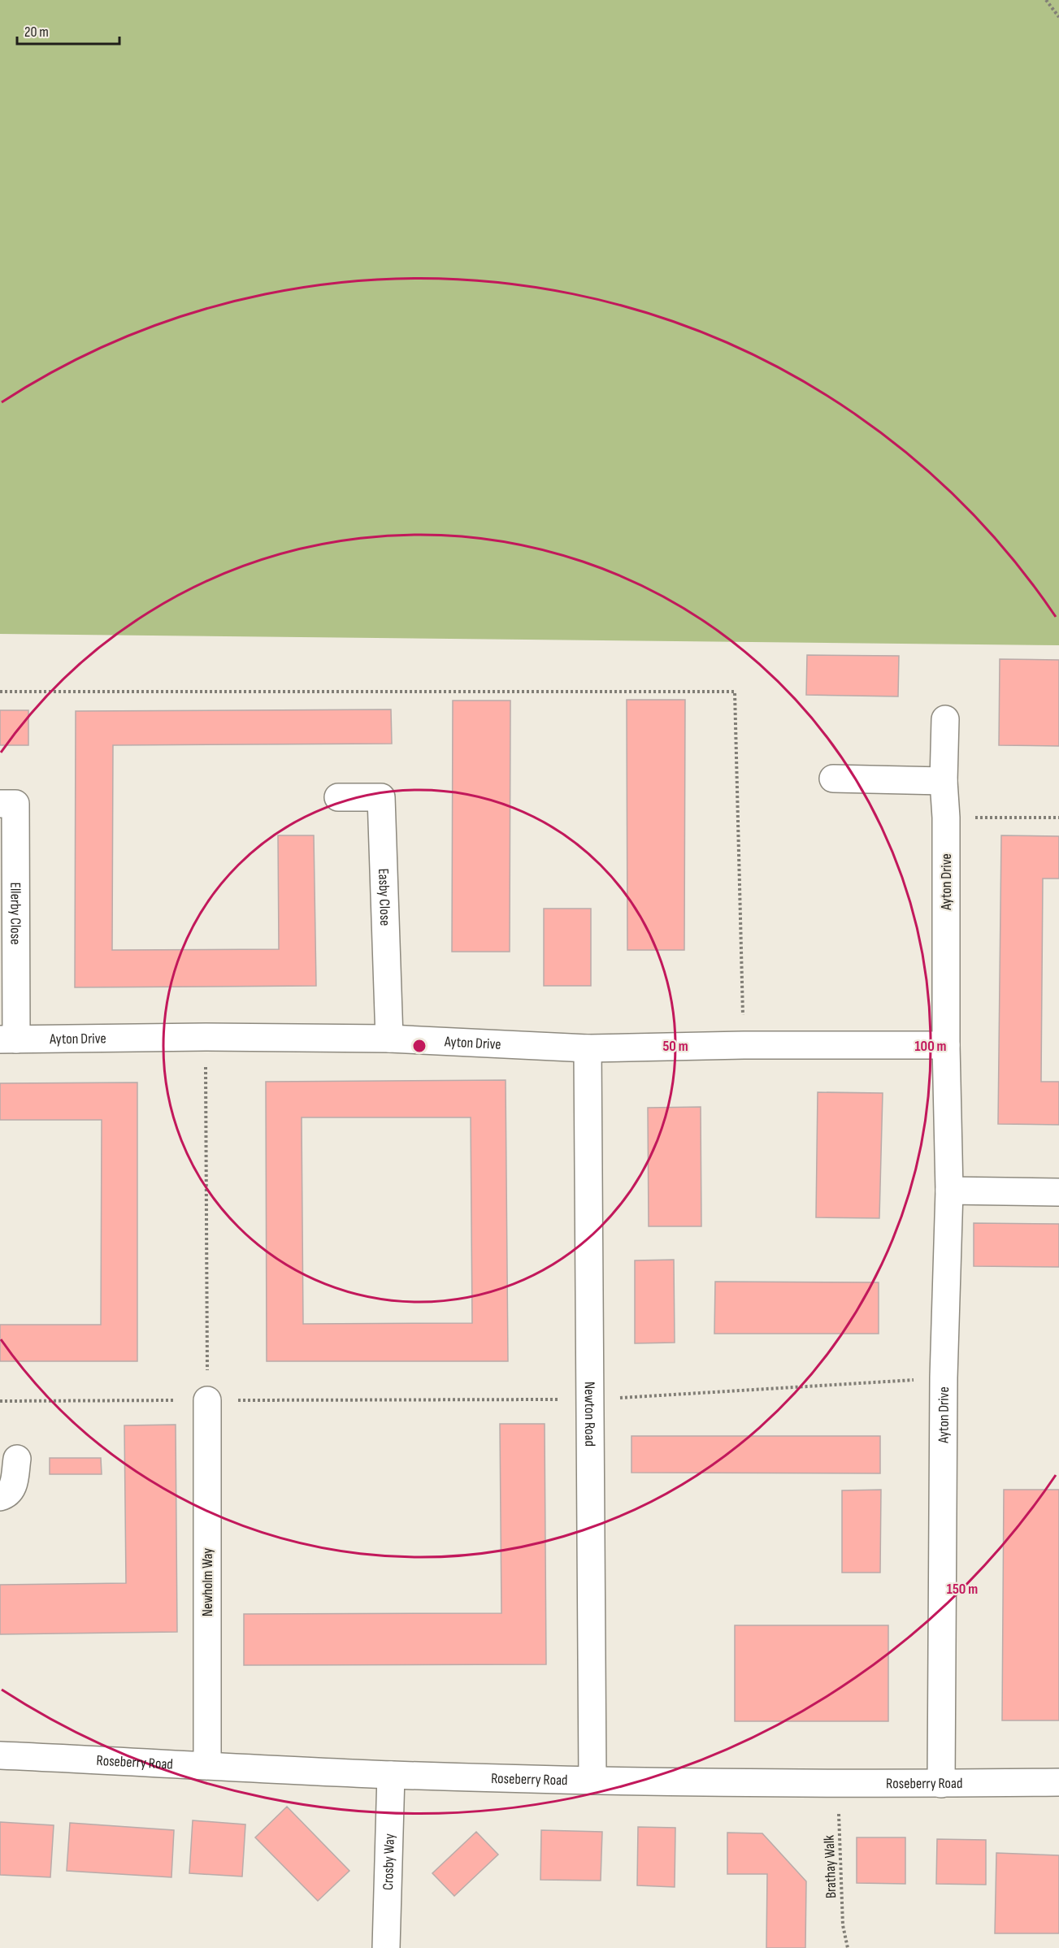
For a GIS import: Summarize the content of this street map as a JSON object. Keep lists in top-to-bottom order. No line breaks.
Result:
{"streets":{"street":["Ayton Drive","Easby Close","Ellerby Close","Newton Road","Newholm Way","Roseberry Road","Crosby Way"],"path":["Brathay Walk"]},"crossings":[["Ayton Drive","Easby Close"],["Ayton Drive","Ellerby Close"],["Ayton Drive","Newton Road"],["Ayton Drive","Roseberry Road"],["Newton Road","Roseberry Road"],["Newholm Way","Roseberry Road"],["Roseberry Road","Crosby Way"],["Roseberry Road","Brathay Walk"]],"scale_bar":"20 m","rings":["50 m","100 m","150 m"]}
